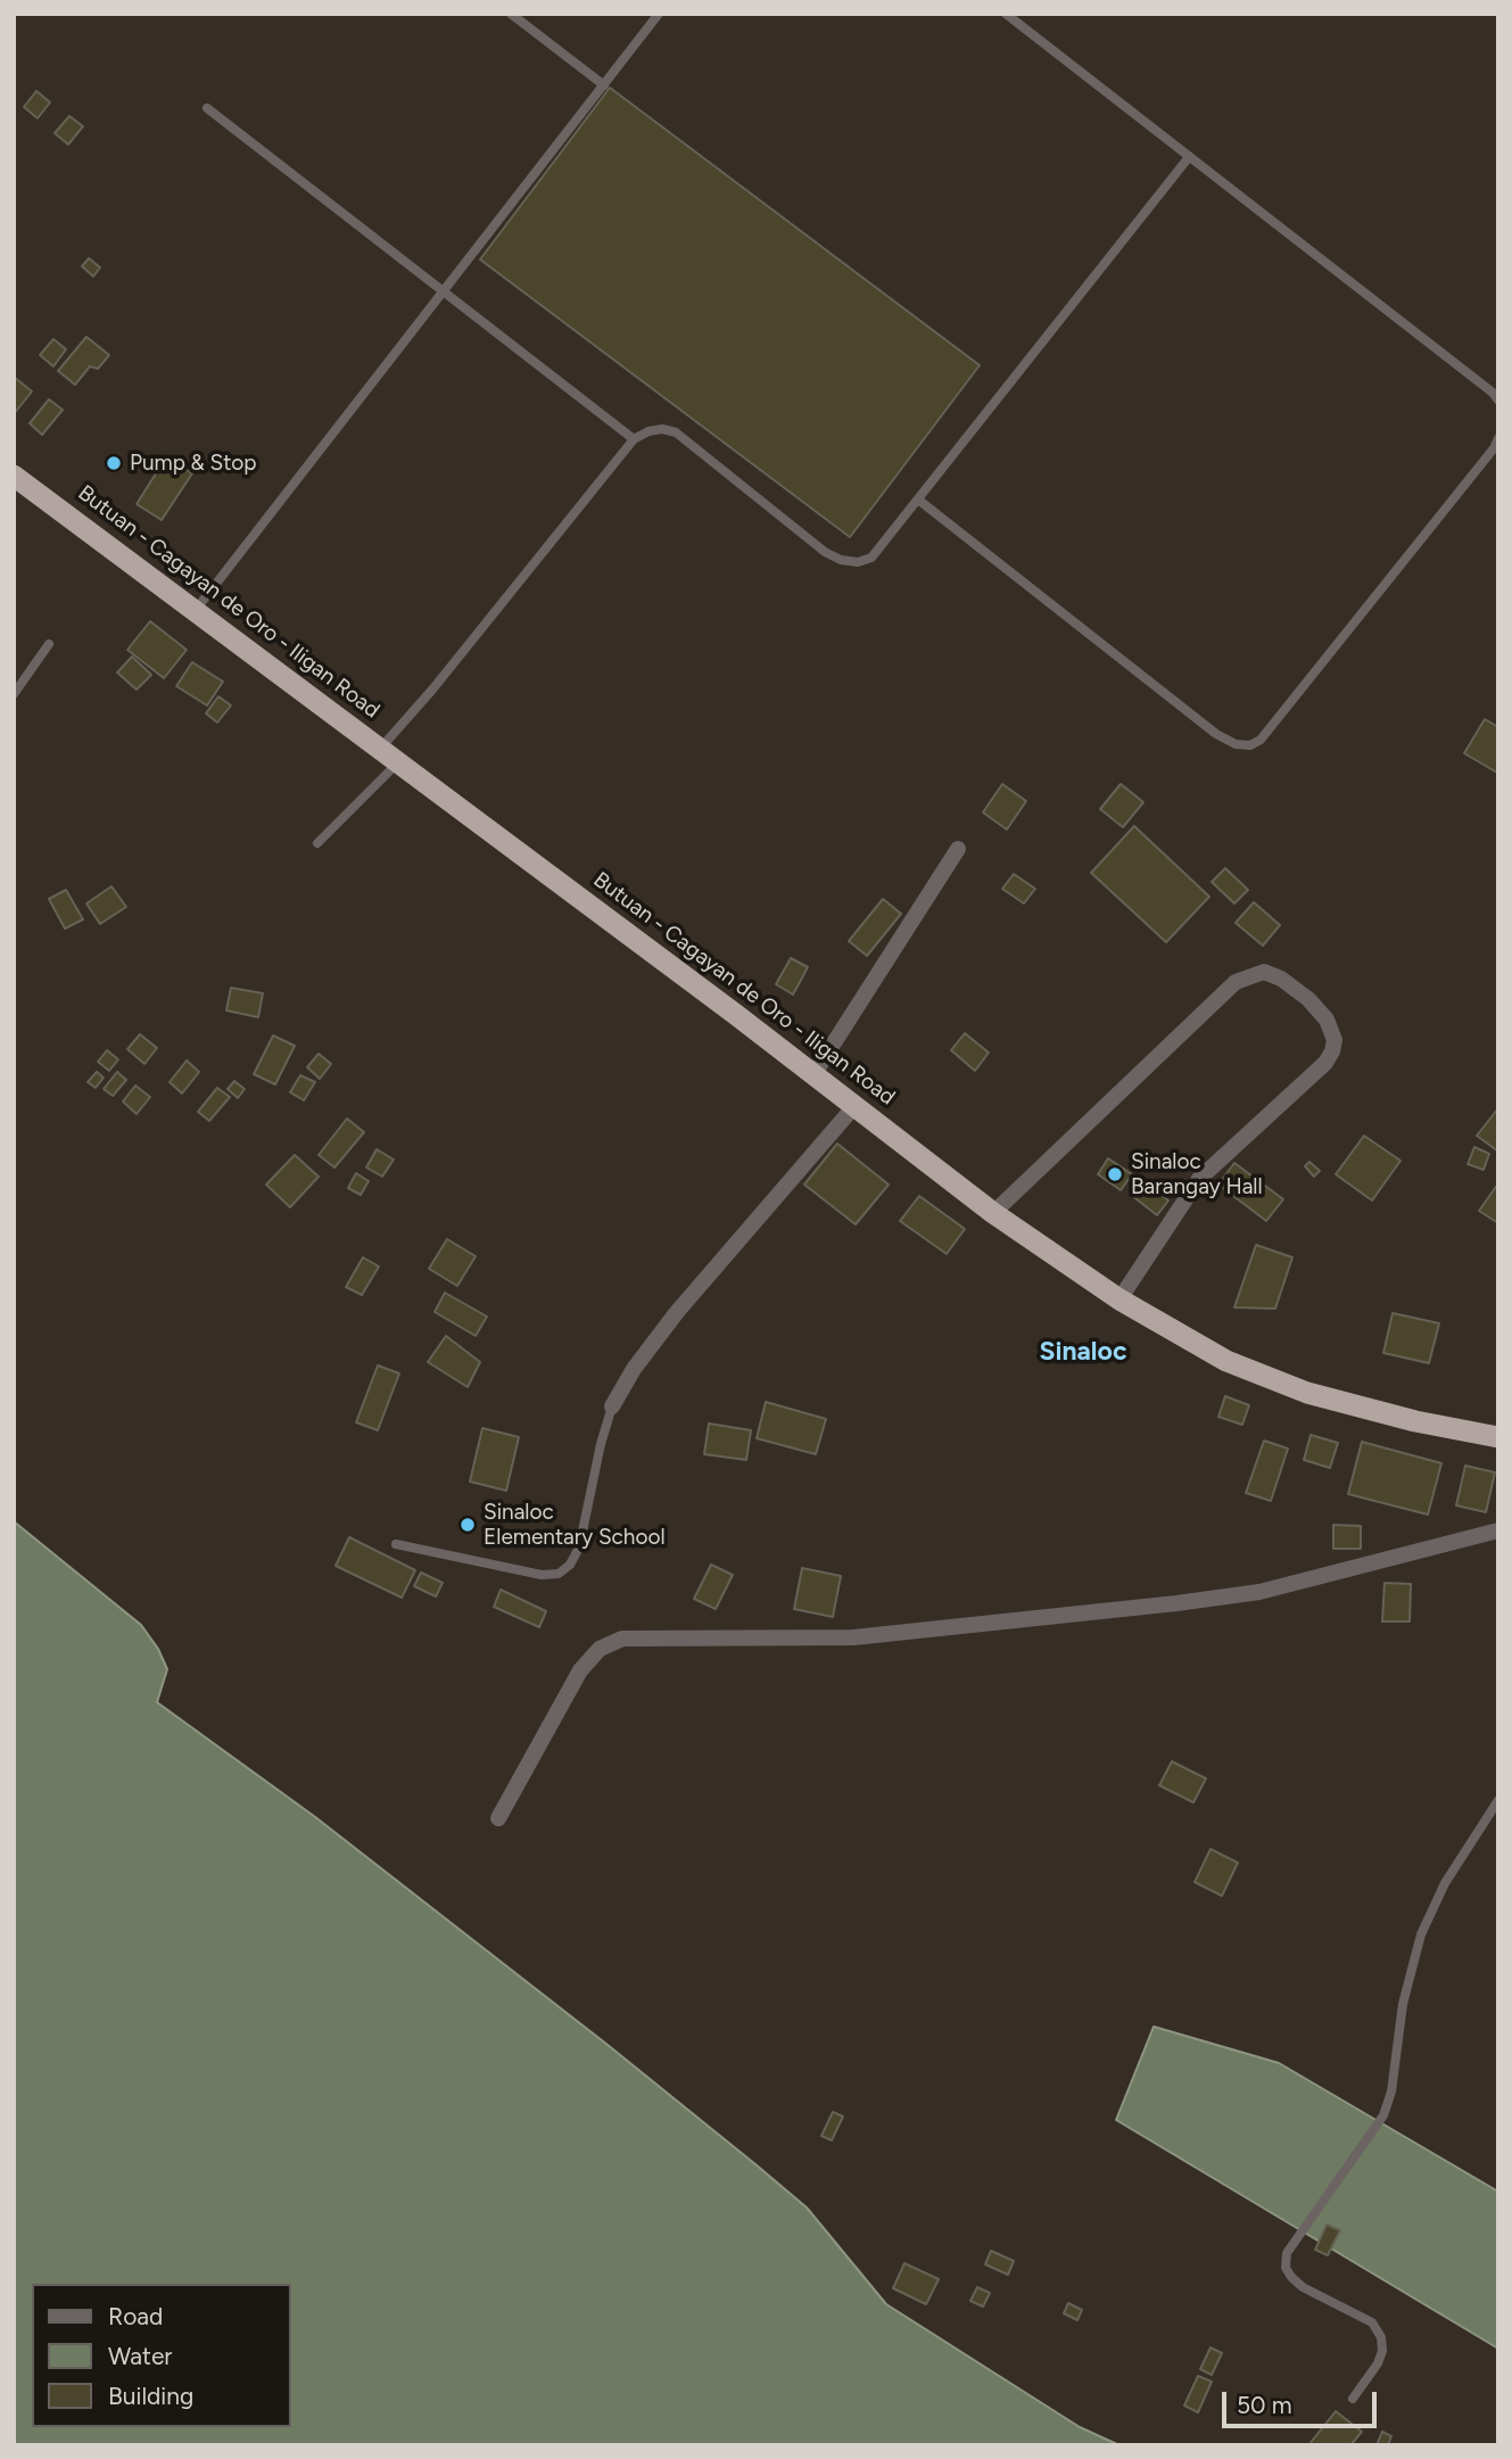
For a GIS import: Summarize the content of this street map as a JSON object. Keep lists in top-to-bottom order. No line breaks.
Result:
{"streets":{"highway":["Butuan - Cagayan de Oro - Iligan Road"]},"districts":["Sinaloc"],"places":["Pump & Stop","Sinaloc Barangay Hall","Sinaloc Elementary School"],"legend":["Road","Water","Building"],"scale_bar":"50 m"}
